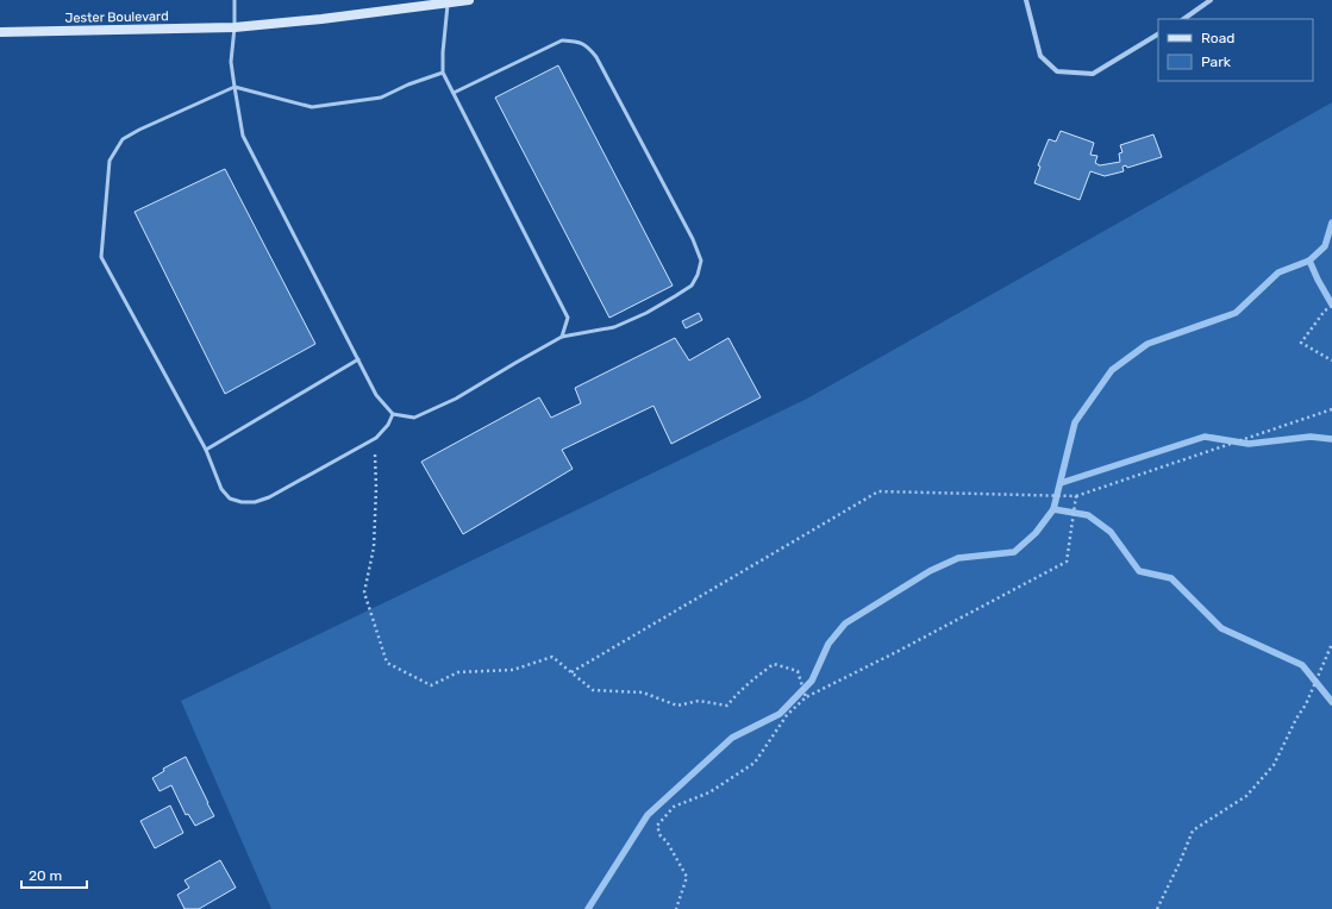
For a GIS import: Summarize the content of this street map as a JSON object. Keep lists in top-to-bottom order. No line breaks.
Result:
{"streets":{"street":["Jester Boulevard"]},"legend":["Road","Park"],"scale_bar":"20 m"}
